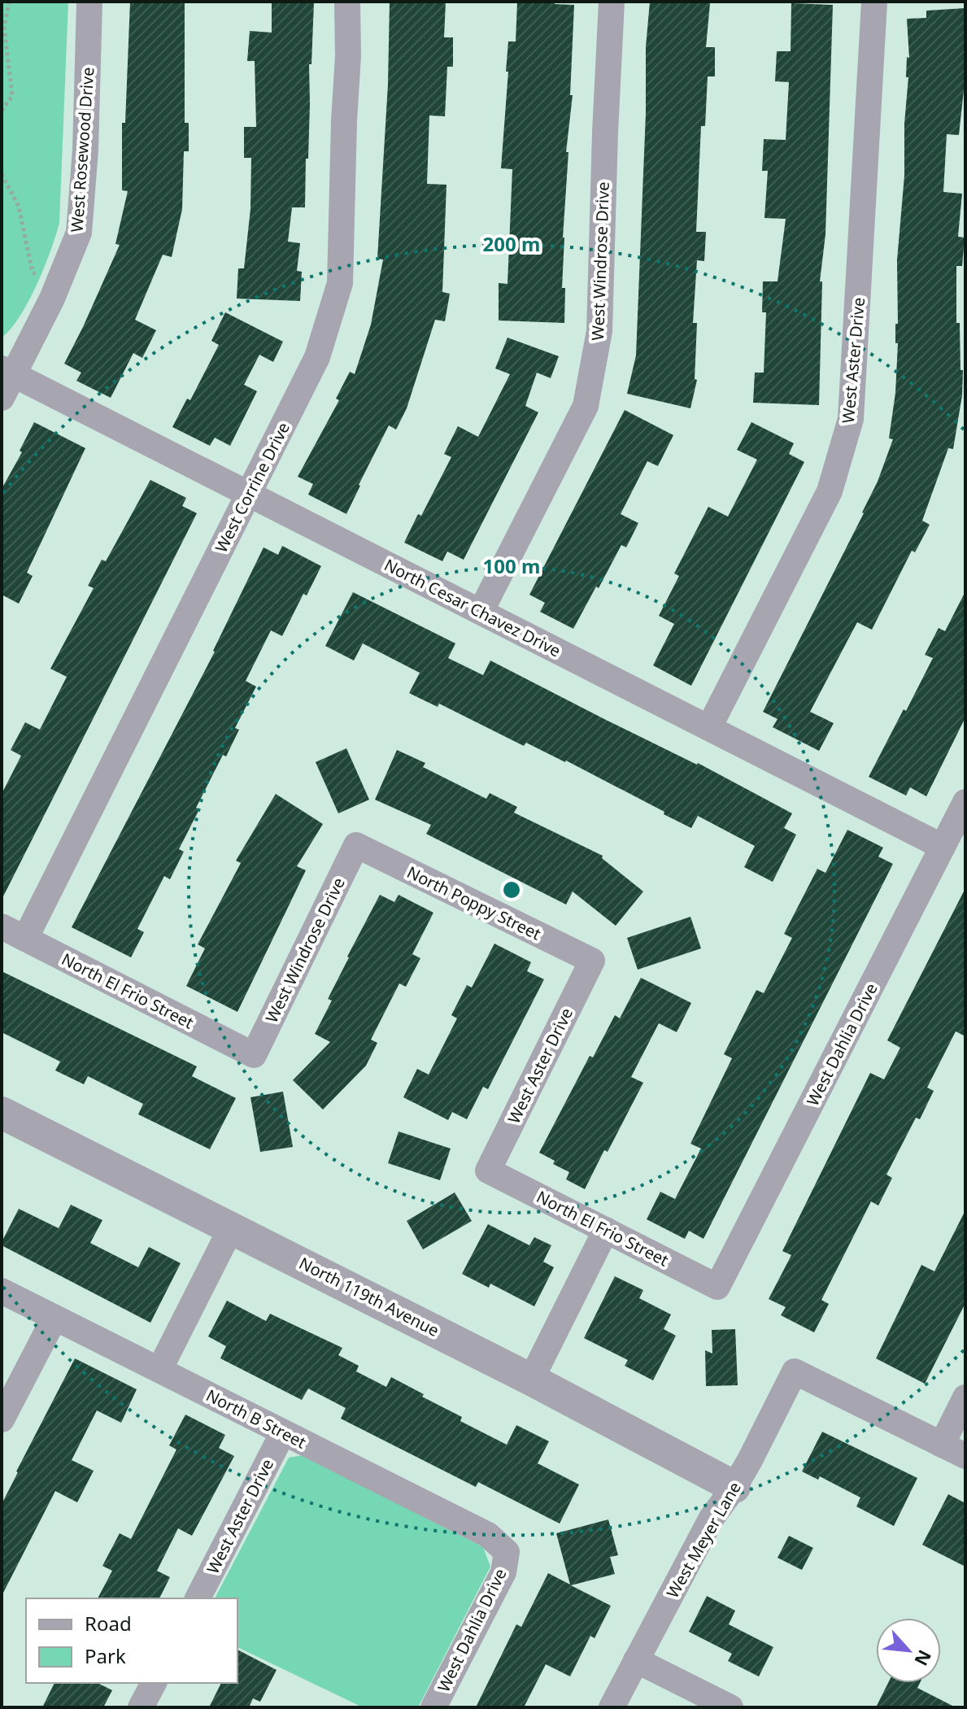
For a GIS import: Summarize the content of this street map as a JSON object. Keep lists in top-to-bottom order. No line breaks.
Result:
{"streets":{"street":["West Rosewood Drive","West Windrose Drive","West Aster Drive","West Corrine Drive","North Cesar Chavez Drive","North Poppy Street","North El Frio Street","West Dahlia Drive","North 119th Avenue","North B Street","West Meyer Lane"]},"crossings":[["West Rosewood Drive","North Cesar Chavez Drive"],["West Windrose Drive","North Cesar Chavez Drive"],["West Windrose Drive","North Poppy Street"],["West Windrose Drive","North El Frio Street"],["West Aster Drive","North Cesar Chavez Drive"],["West Aster Drive","North Poppy Street"],["West Aster Drive","North El Frio Street"],["West Aster Drive","North B Street"],["West Corrine Drive","North Cesar Chavez Drive"],["West Corrine Drive","North El Frio Street"],["North Cesar Chavez Drive","West Dahlia Drive"],["North El Frio Street","West Dahlia Drive"],["West Dahlia Drive","North B Street"],["North 119th Avenue","West Meyer Lane"]],"legend":["Road","Park"],"north":"bottom right","rings":["200 m","100 m"]}
